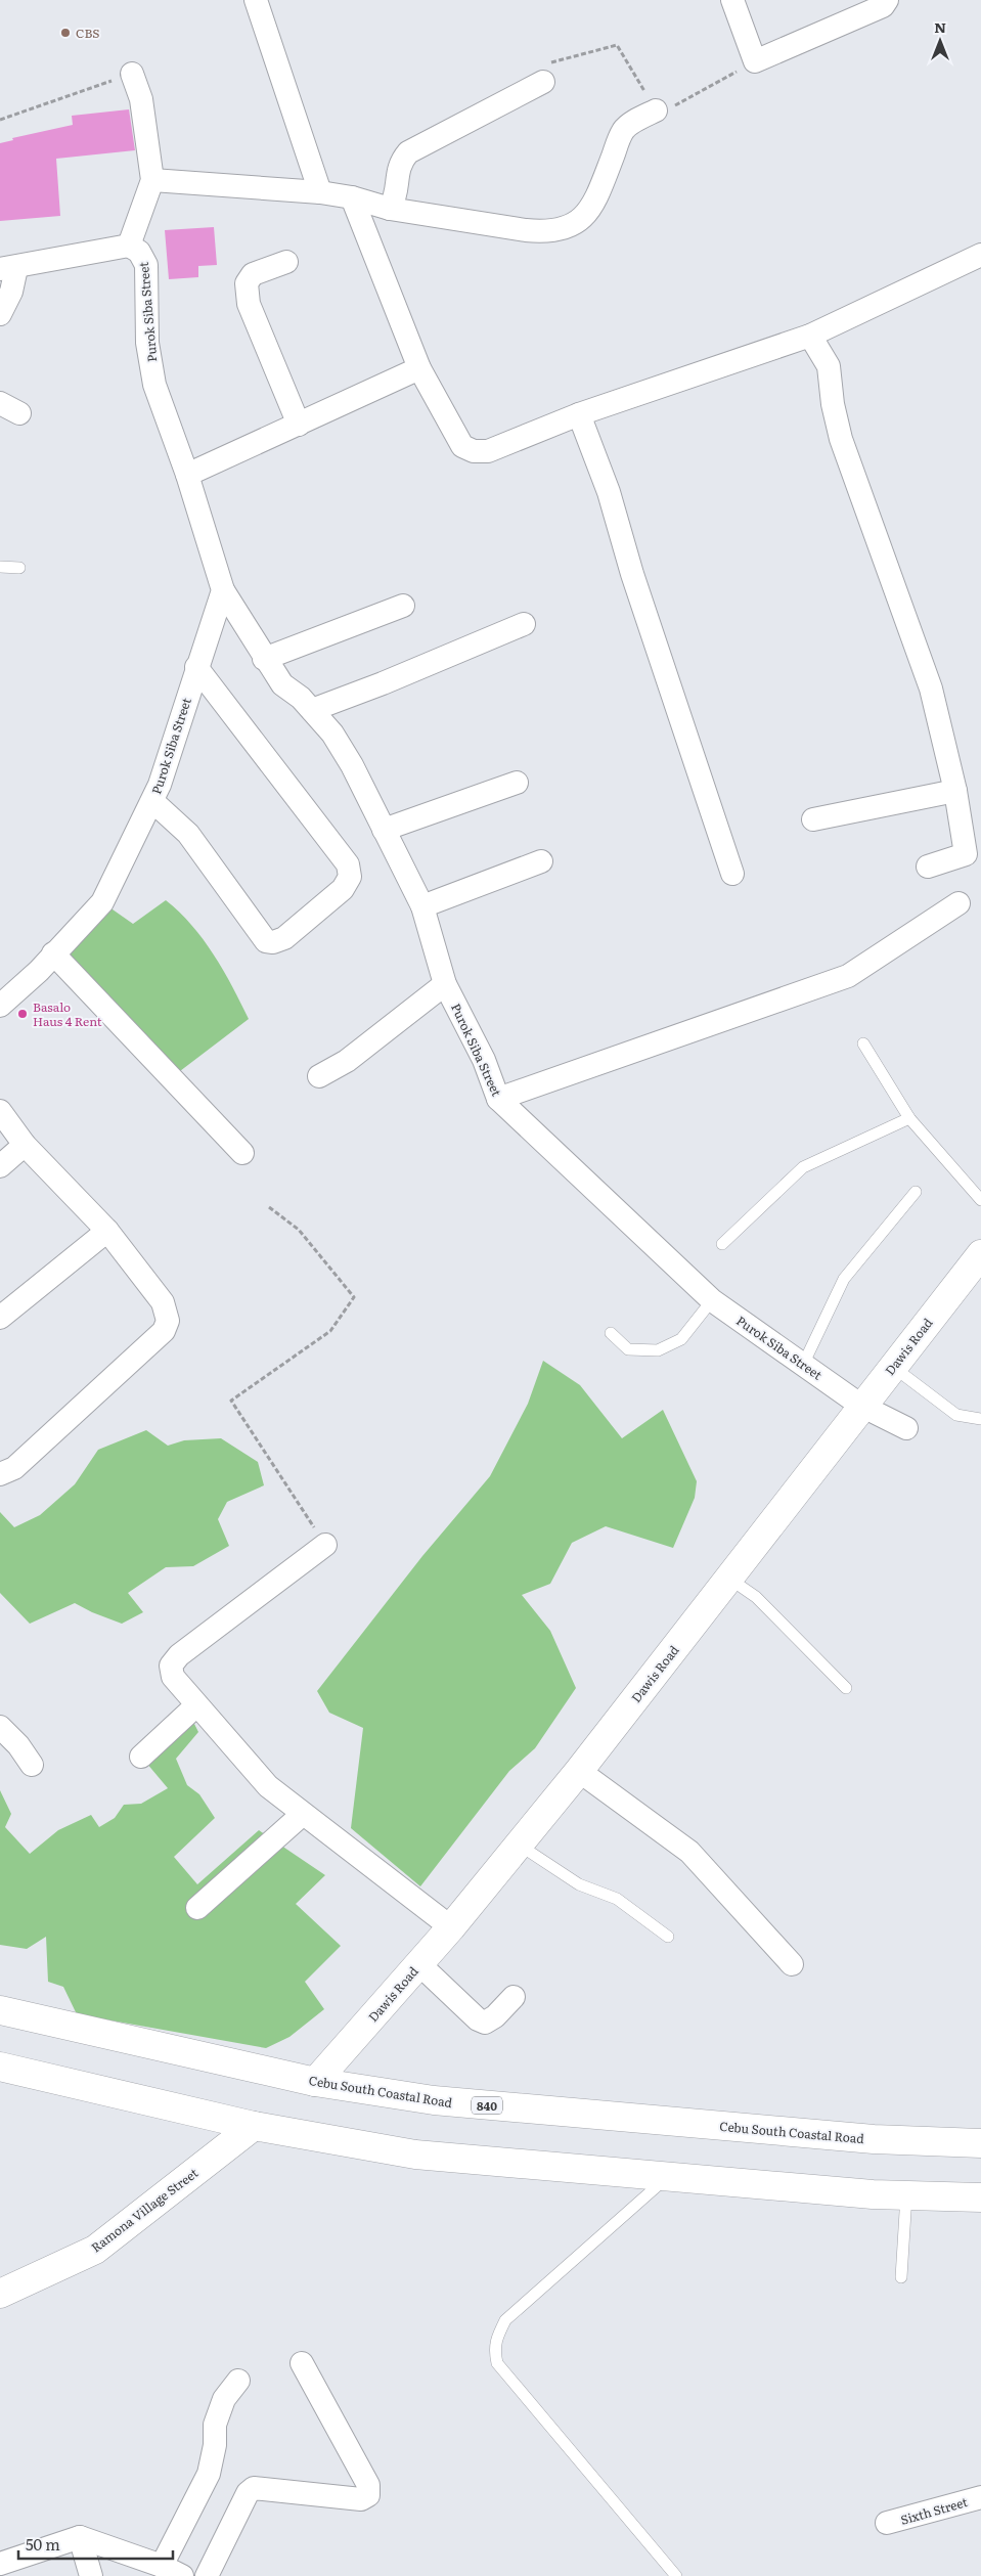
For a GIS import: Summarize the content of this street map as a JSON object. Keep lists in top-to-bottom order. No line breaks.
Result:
{"streets":{"main road":["Dawis Road","Cebu South Coastal Road","840","Ramona Village Street"],"street":["Purok Siba Street","Sixth Street"]},"crossings":[["Purok Siba Street","Dawis Road"],["Dawis Road","Cebu South Coastal Road"]],"places":["CBS","Basalo Haus 4 Rent"],"scale_bar":"50 m","north":"top"}
